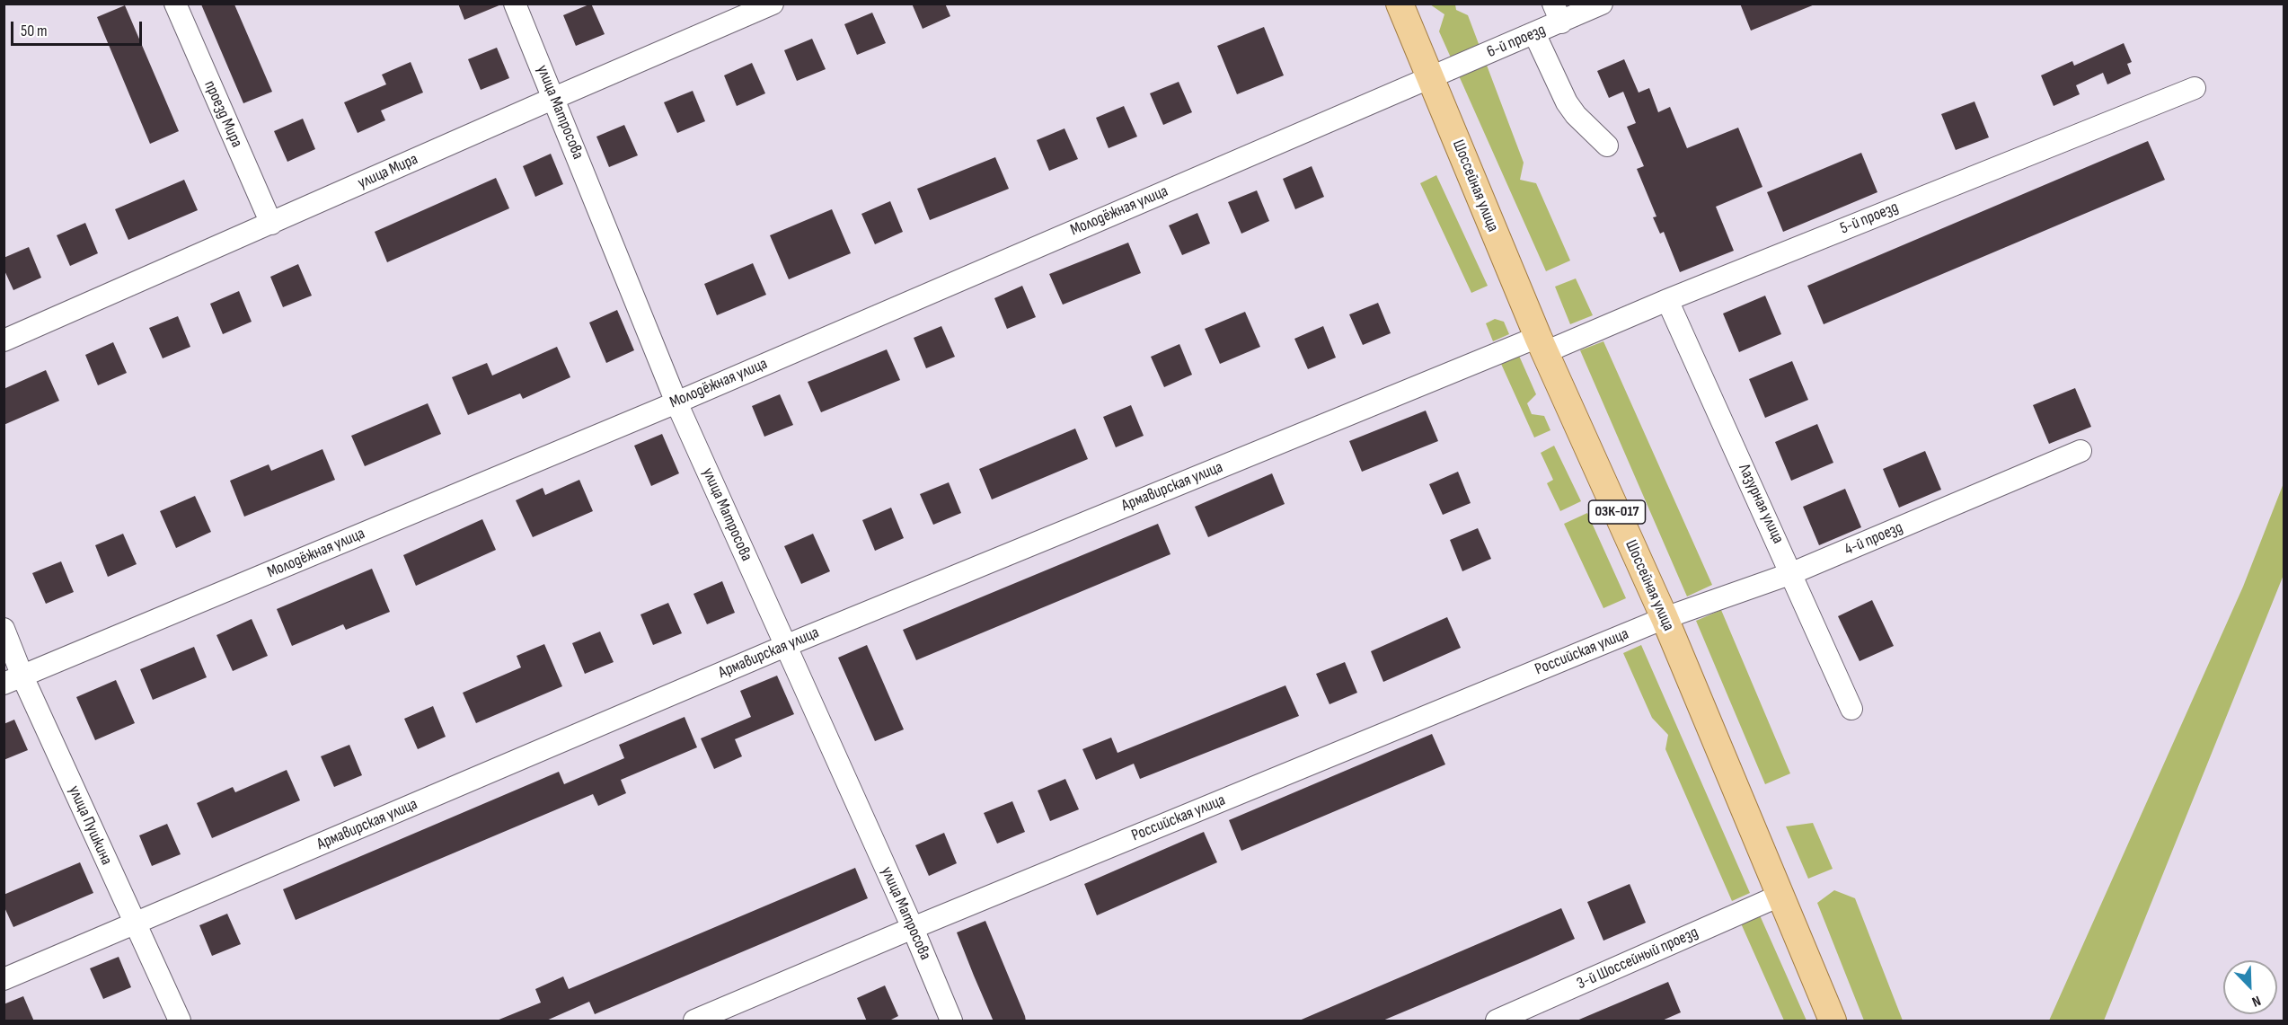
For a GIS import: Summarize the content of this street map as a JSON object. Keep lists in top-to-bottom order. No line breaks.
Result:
{"streets":{"main road":["Шоссейная улица","03К-017"],"street":["6-й проезд","улица Матросова","проезд Мира","улица Мира","Молодёжная улица","5-й проезд","Армавирская улица","Лазурная улица","4-й проезд","Российская улица","улица Пушкина","3-й Шоссейный проезд"]},"crossings":[["6-й проезд","Шоссейная улица"],["6-й проезд","Молодёжная улица"],["улица Матросова","улица Мира"],["улица Матросова","Молодёжная улица"],["улица Матросова","Армавирская улица"],["улица Матросова","Российская улица"],["проезд Мира","улица Мира"],["Шоссейная улица","Молодёжная улица"],["Шоссейная улица","5-й проезд"],["Шоссейная улица","Армавирская улица"],["Шоссейная улица","4-й проезд"],["Шоссейная улица","Российская улица"],["Шоссейная улица","3-й Шоссейный проезд"],["Молодёжная улица","улица Пушкина"],["5-й проезд","Армавирская улица"],["5-й проезд","Лазурная улица"],["Армавирская улица","улица Пушкина"],["Лазурная улица","4-й проезд"],["4-й проезд","Российская улица"]],"scale_bar":"50 m","north":"bottom right"}
